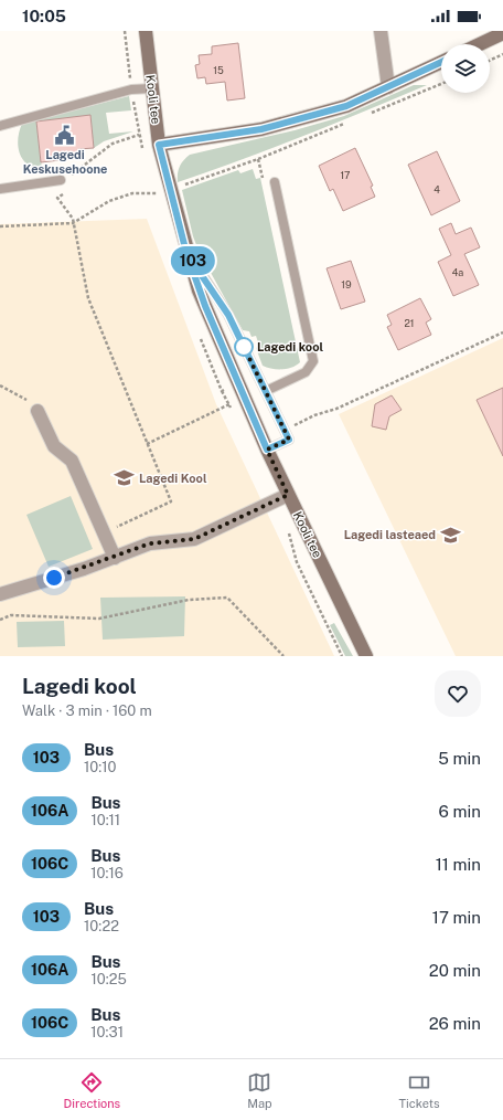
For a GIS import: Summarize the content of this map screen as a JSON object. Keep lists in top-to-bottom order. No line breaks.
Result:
{"streets":{"street":["Kooli tee"]},"places":{"public building":["Lagedi Keskusehoone"],"other":["Lagedi kool"],"school or university":["Lagedi Kool","Lagedi lasteaed"]},"lines":["bus line 103"],"house_numbers":["15","17","4","4a","19","21"],"page":{"status":"10:05","on_map":"103","heading":["Lagedi kool","Walk · 3 min · 160 m"],"list":[{"mark":"103","name":"Bus","note":"10:10","value":"5 min"},{"mark":"106A","name":"Bus","note":"10:11","value":"6 min"},{"mark":"106C","name":"Bus","note":"10:16","value":"11 min"},{"mark":"103","name":"Bus","note":"10:22","value":"17 min"},{"mark":"106A","name":"Bus","note":"10:25","value":"20 min"},{"mark":"106C","name":"Bus","note":"10:31","value":"26 min"}],"tabs":["Directions","Map","Tickets"]}}
